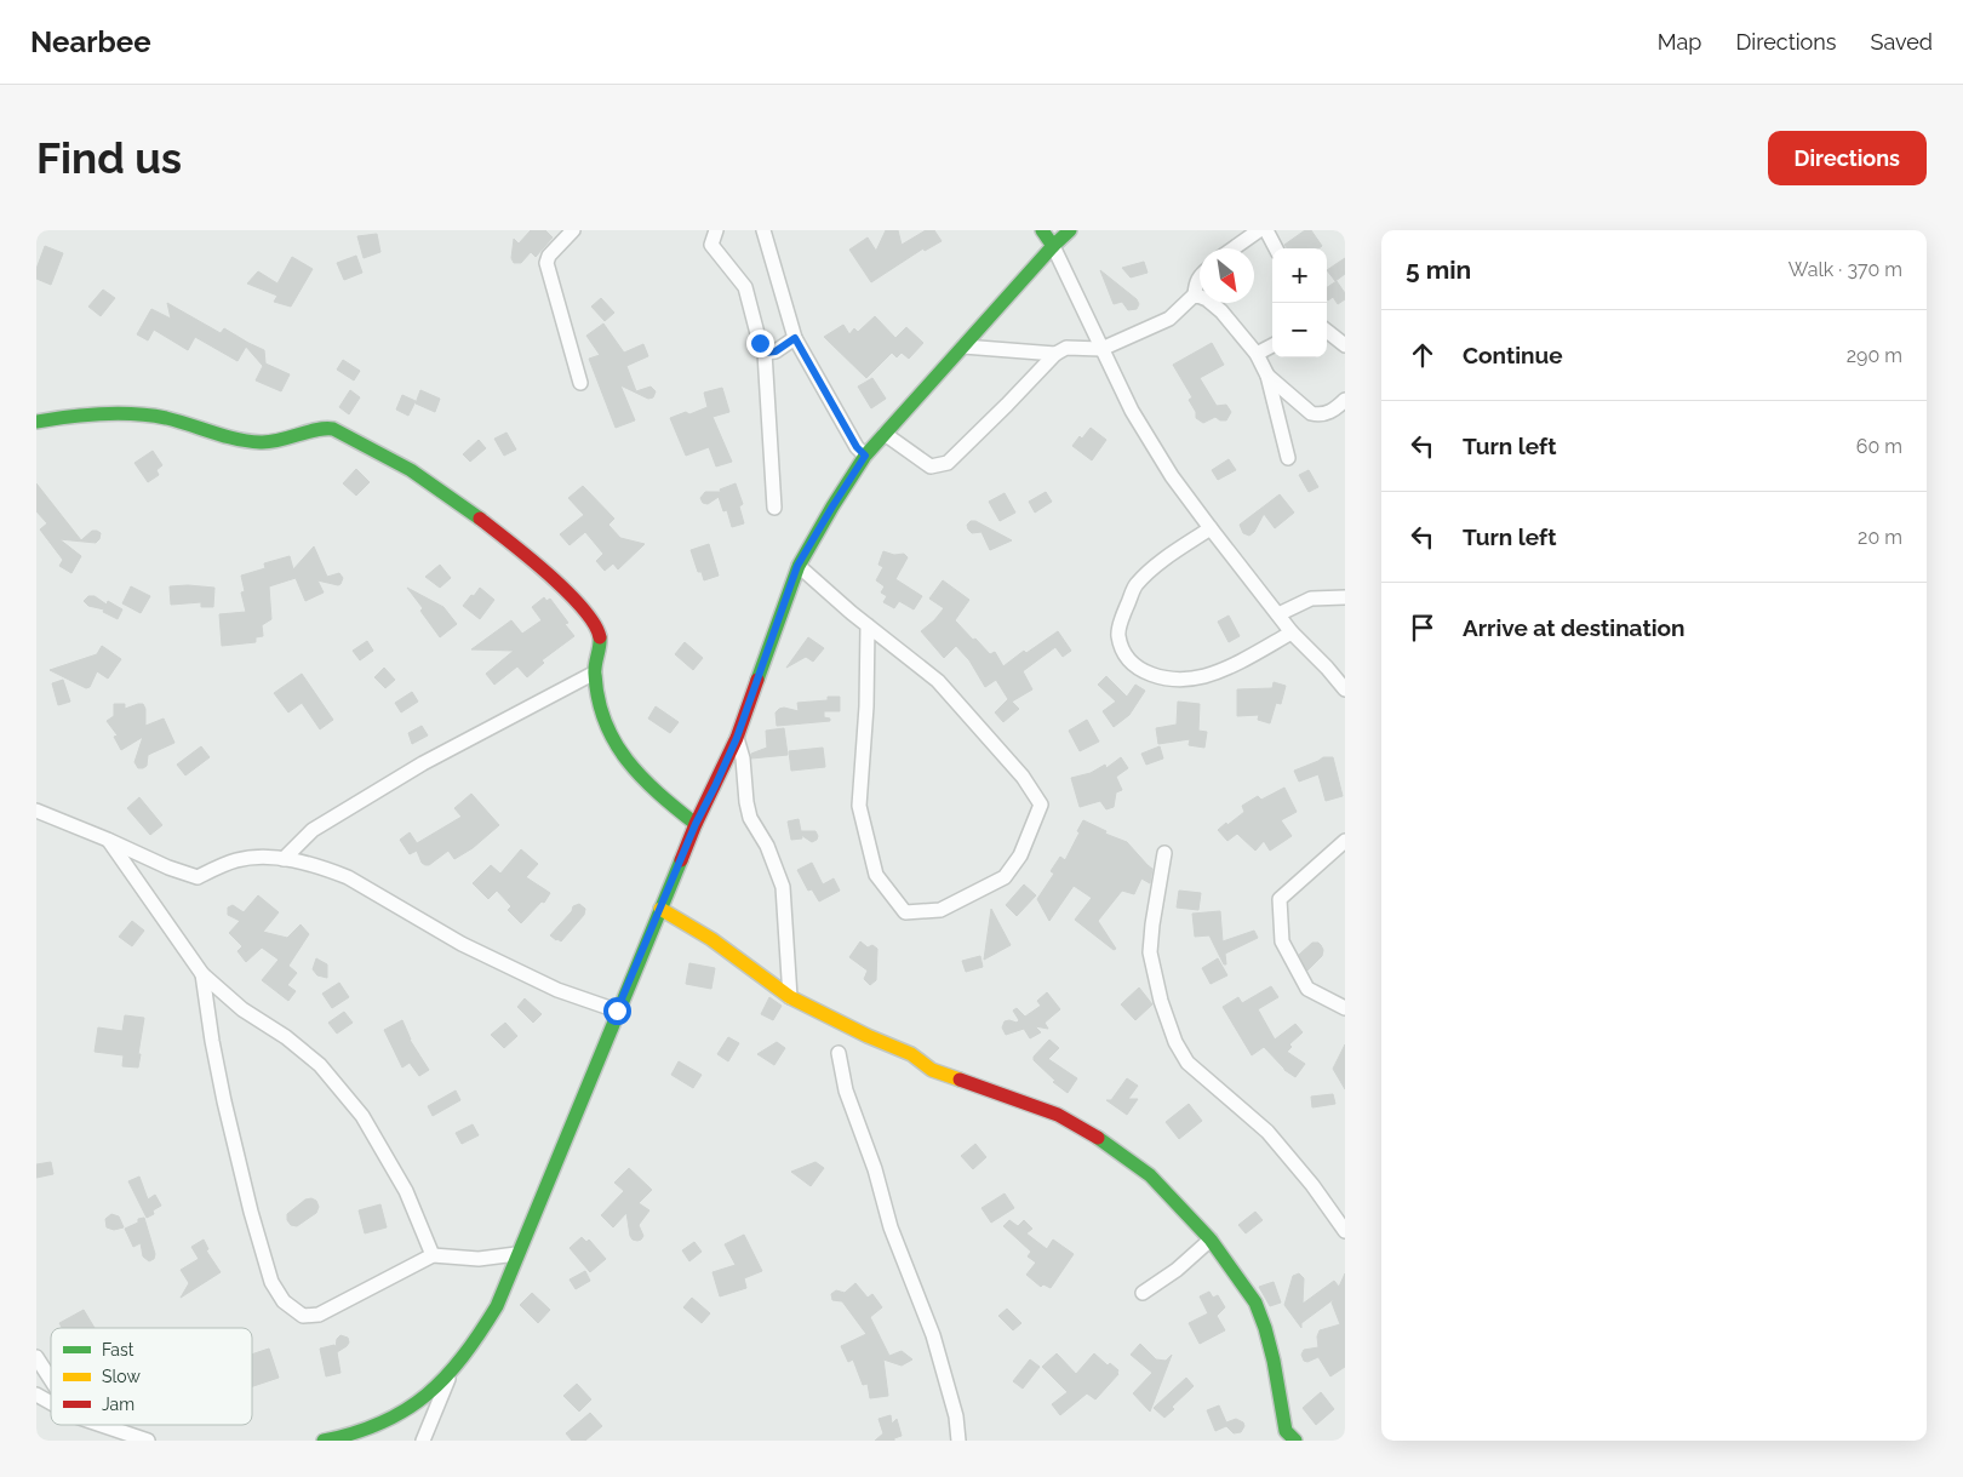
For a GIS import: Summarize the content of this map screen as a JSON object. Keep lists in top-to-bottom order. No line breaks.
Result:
{"legend":["Fast","Slow","Jam"],"north":"bottom right","page":{"header":"Nearbee","nav":["Map","Directions","Saved"],"buttons":"Directions","title":"Find us","heading":["5 min","Walk · 370 m"],"map_buttons":["+","−"],"list":[["Continue","290 m"],["Turn left","60 m"],["Turn left","20 m"],"Arrive at destination"]}}
